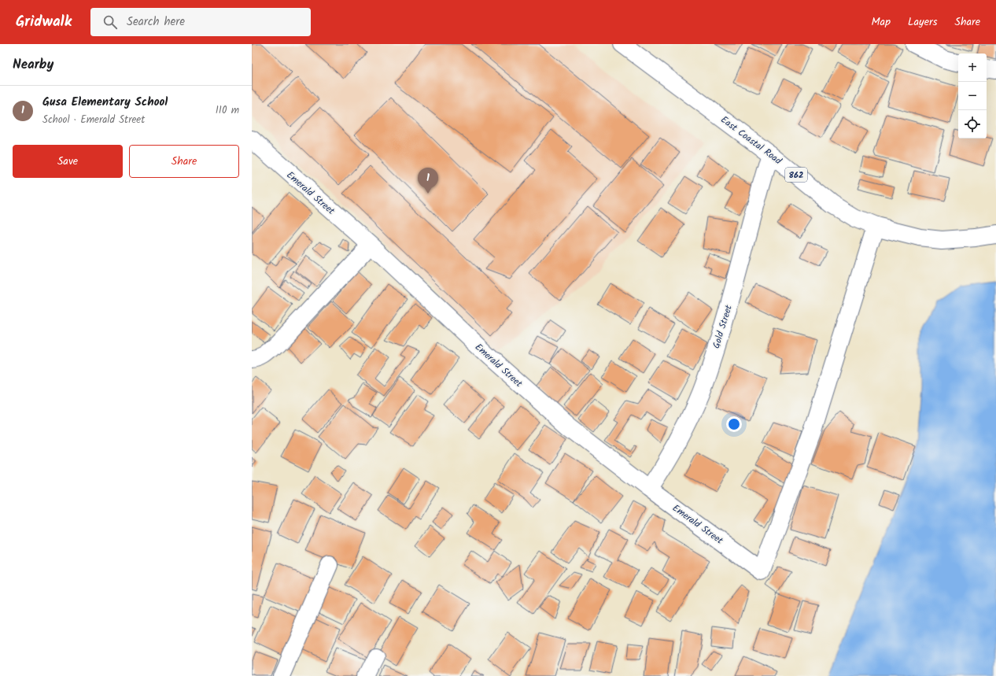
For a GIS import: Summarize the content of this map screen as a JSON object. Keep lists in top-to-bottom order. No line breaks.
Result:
{"streets":{"street":["East Coastal Road","862","Emerald Street","Gold Street"]},"crossings":[["East Coastal Road","Emerald Street"],["East Coastal Road","Gold Street"],["Emerald Street","Gold Street"]],"page":{"header":"Gridwalk","search":"Search here","nav":["Map","Layers","Share"],"heading":"Nearby","map_buttons":["+","−"],"list":[{"mark":"1","name":"Gusa Elementary School","note":"School · Emerald Street","value":"110 m"}],"buttons":["Save","Share"],"pins":"1"}}
